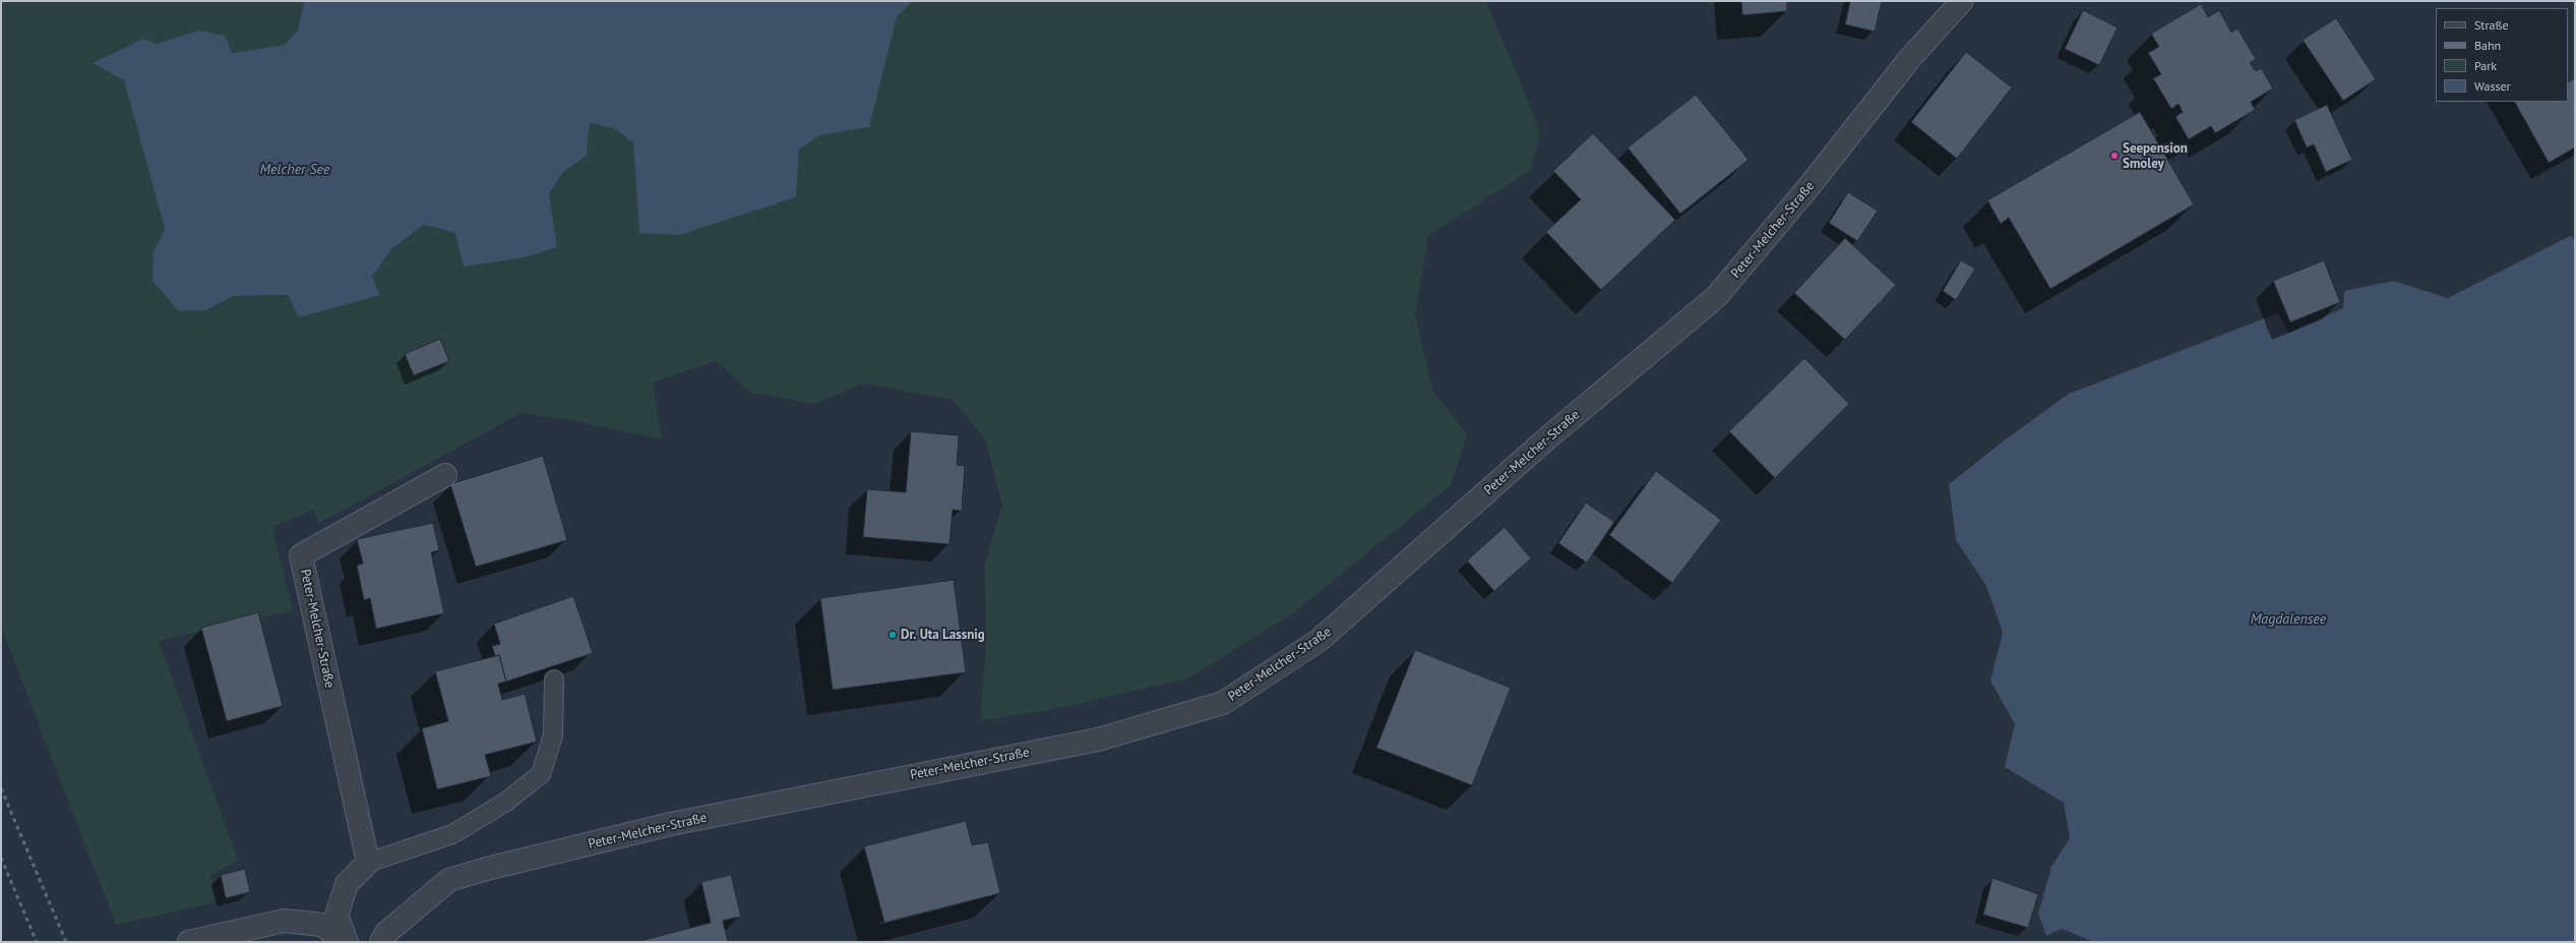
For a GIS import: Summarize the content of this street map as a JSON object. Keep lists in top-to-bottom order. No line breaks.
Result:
{"streets":{"street":["Peter-Melcher-Straße"]},"water":["Melcher See","Magdalensee"],"places":["Seepension Smoley","Dr. Uta Lassnig"],"legend":["Straße","Bahn","Park","Wasser"]}
